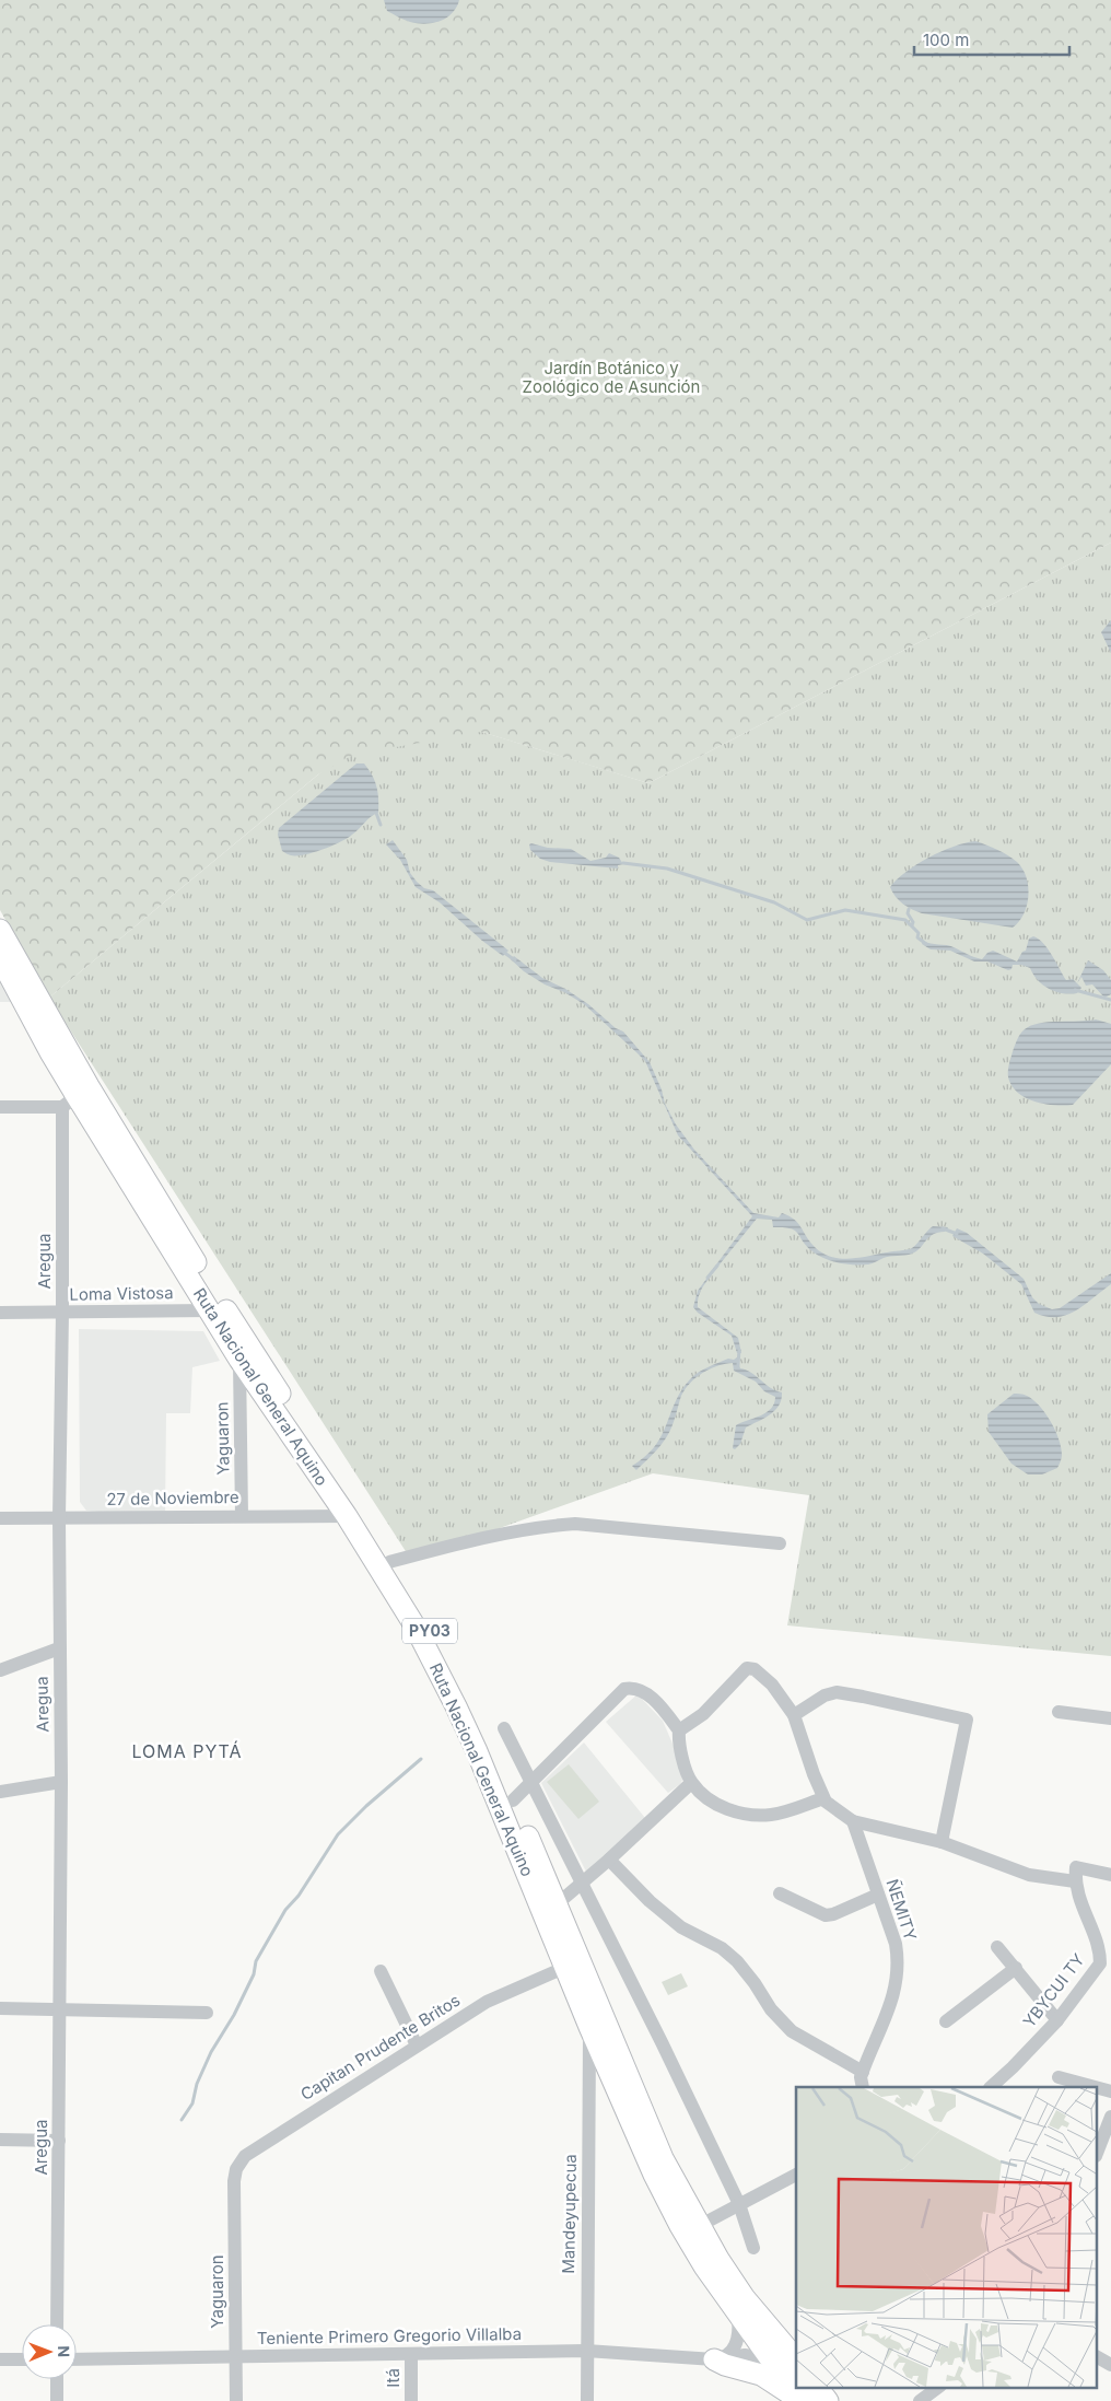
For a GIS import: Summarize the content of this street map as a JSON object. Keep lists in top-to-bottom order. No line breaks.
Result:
{"streets":{"highway":["Ruta Nacional General Aquino","PY03"],"street":["Aregua","Loma Vistosa","Yaguaron","27 de Noviembre","ÑEMITY","YBYCUI TY","Capitan Prudente Britos","Mandeyupecua","Teniente Primero Gregorio Villalba","Itá"]},"crossings":[["Aregua","Loma Vistosa"],["Aregua","Ruta Nacional General Aquino"],["Aregua","27 de Noviembre"],["Loma Vistosa","Ruta Nacional General Aquino"],["Ruta Nacional General Aquino","Yaguaron"],["Ruta Nacional General Aquino","27 de Noviembre"],["Ruta Nacional General Aquino","Capitan Prudente Britos"],["Ruta Nacional General Aquino","Mandeyupecua"],["Yaguaron","27 de Noviembre"],["Yaguaron","Capitan Prudente Britos"],["Yaguaron","Teniente Primero Gregorio Villalba"],["Mandeyupecua","Teniente Primero Gregorio Villalba"],["Teniente Primero Gregorio Villalba","Itá"]],"districts":["LOMA PYTÁ"],"parks":["Jardín Botánico y Zoológico de Asunción"],"scale_bar":"100 m","north":"right"}
